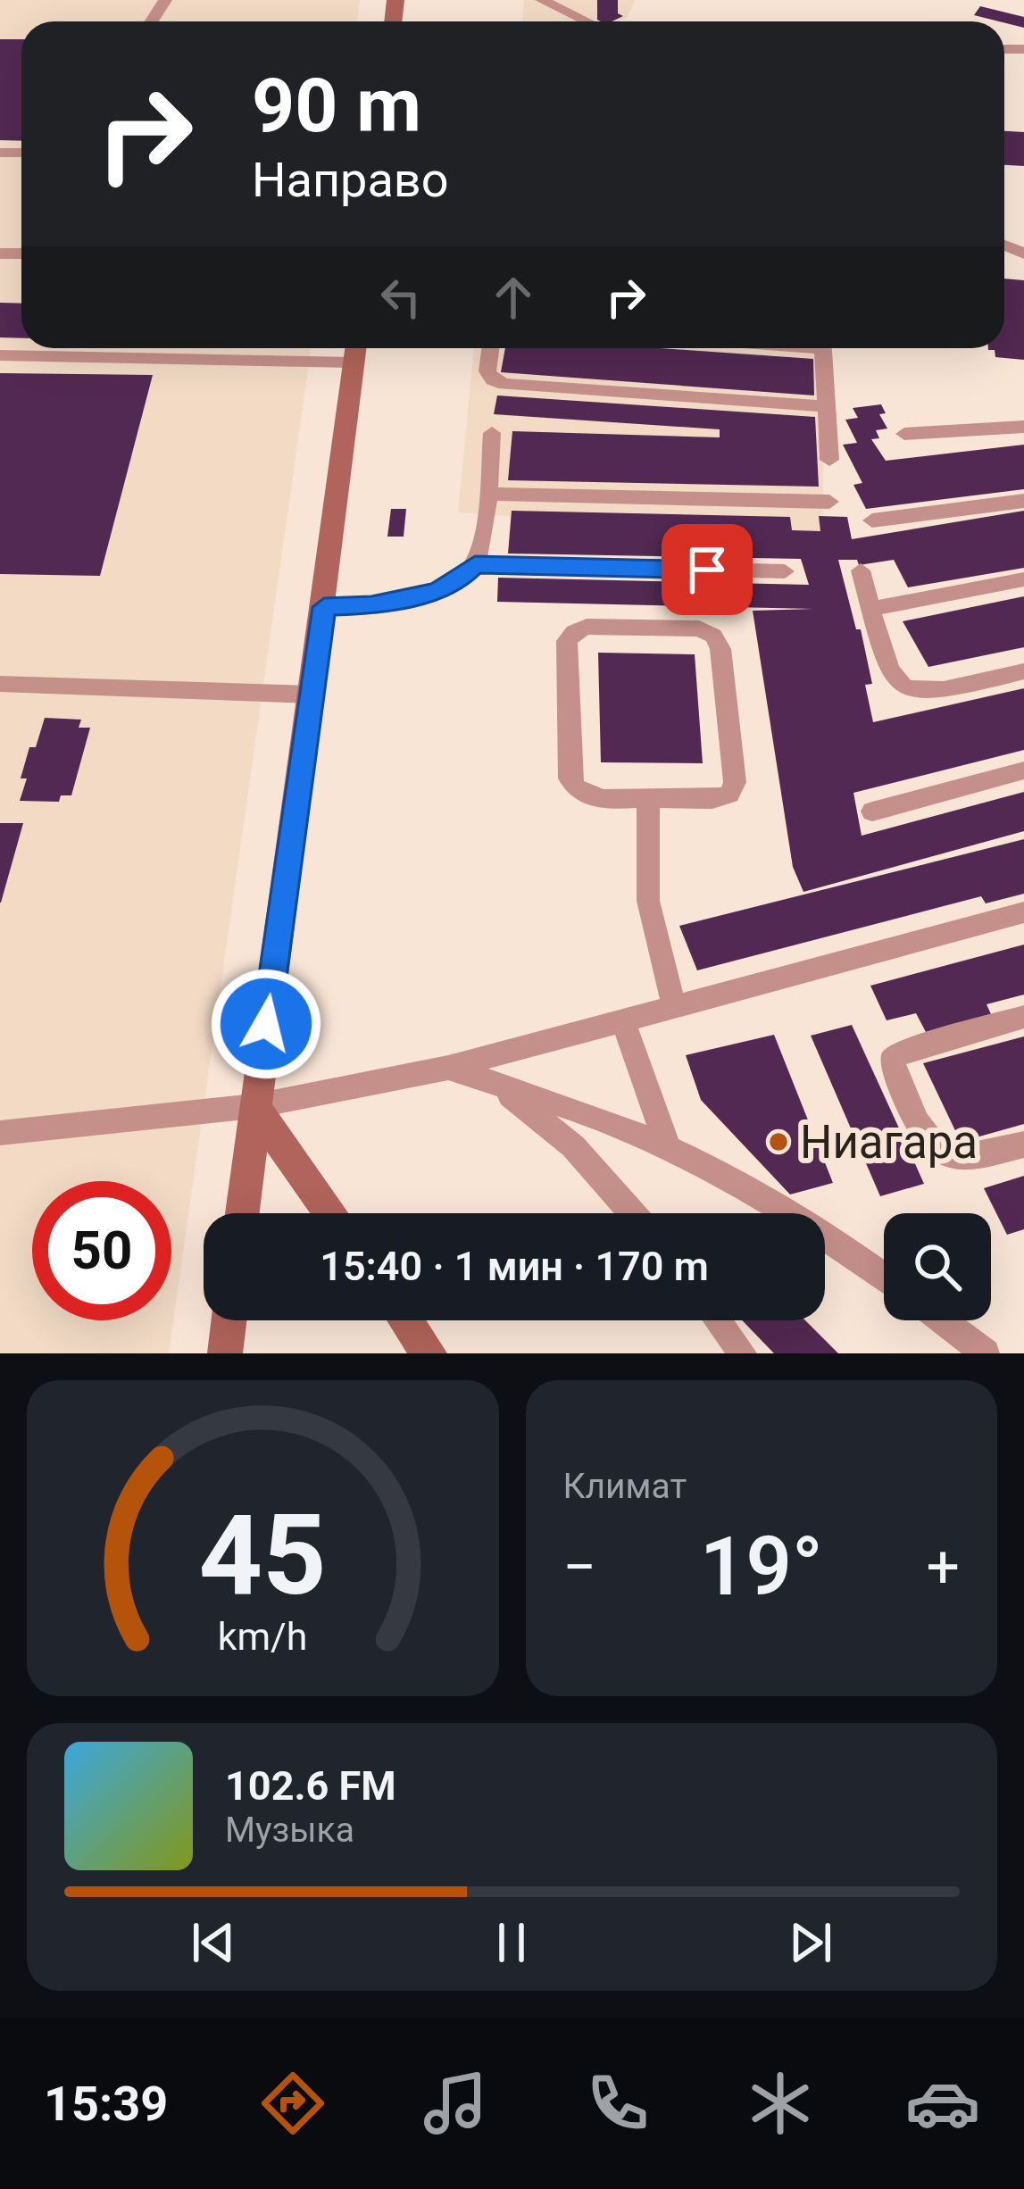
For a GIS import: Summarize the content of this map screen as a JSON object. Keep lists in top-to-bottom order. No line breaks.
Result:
{"places":["Ниагара"],"page":{"turn":["90 m","Направо"],"limit":"50","trip":"15:40 · 1 мин · 170 m","tile":"Климат","heat":["−","19°","+"],"song":["102.6 FM","Музыка"],"tabs":"15:39","gauge":["45","km/h"]}}
